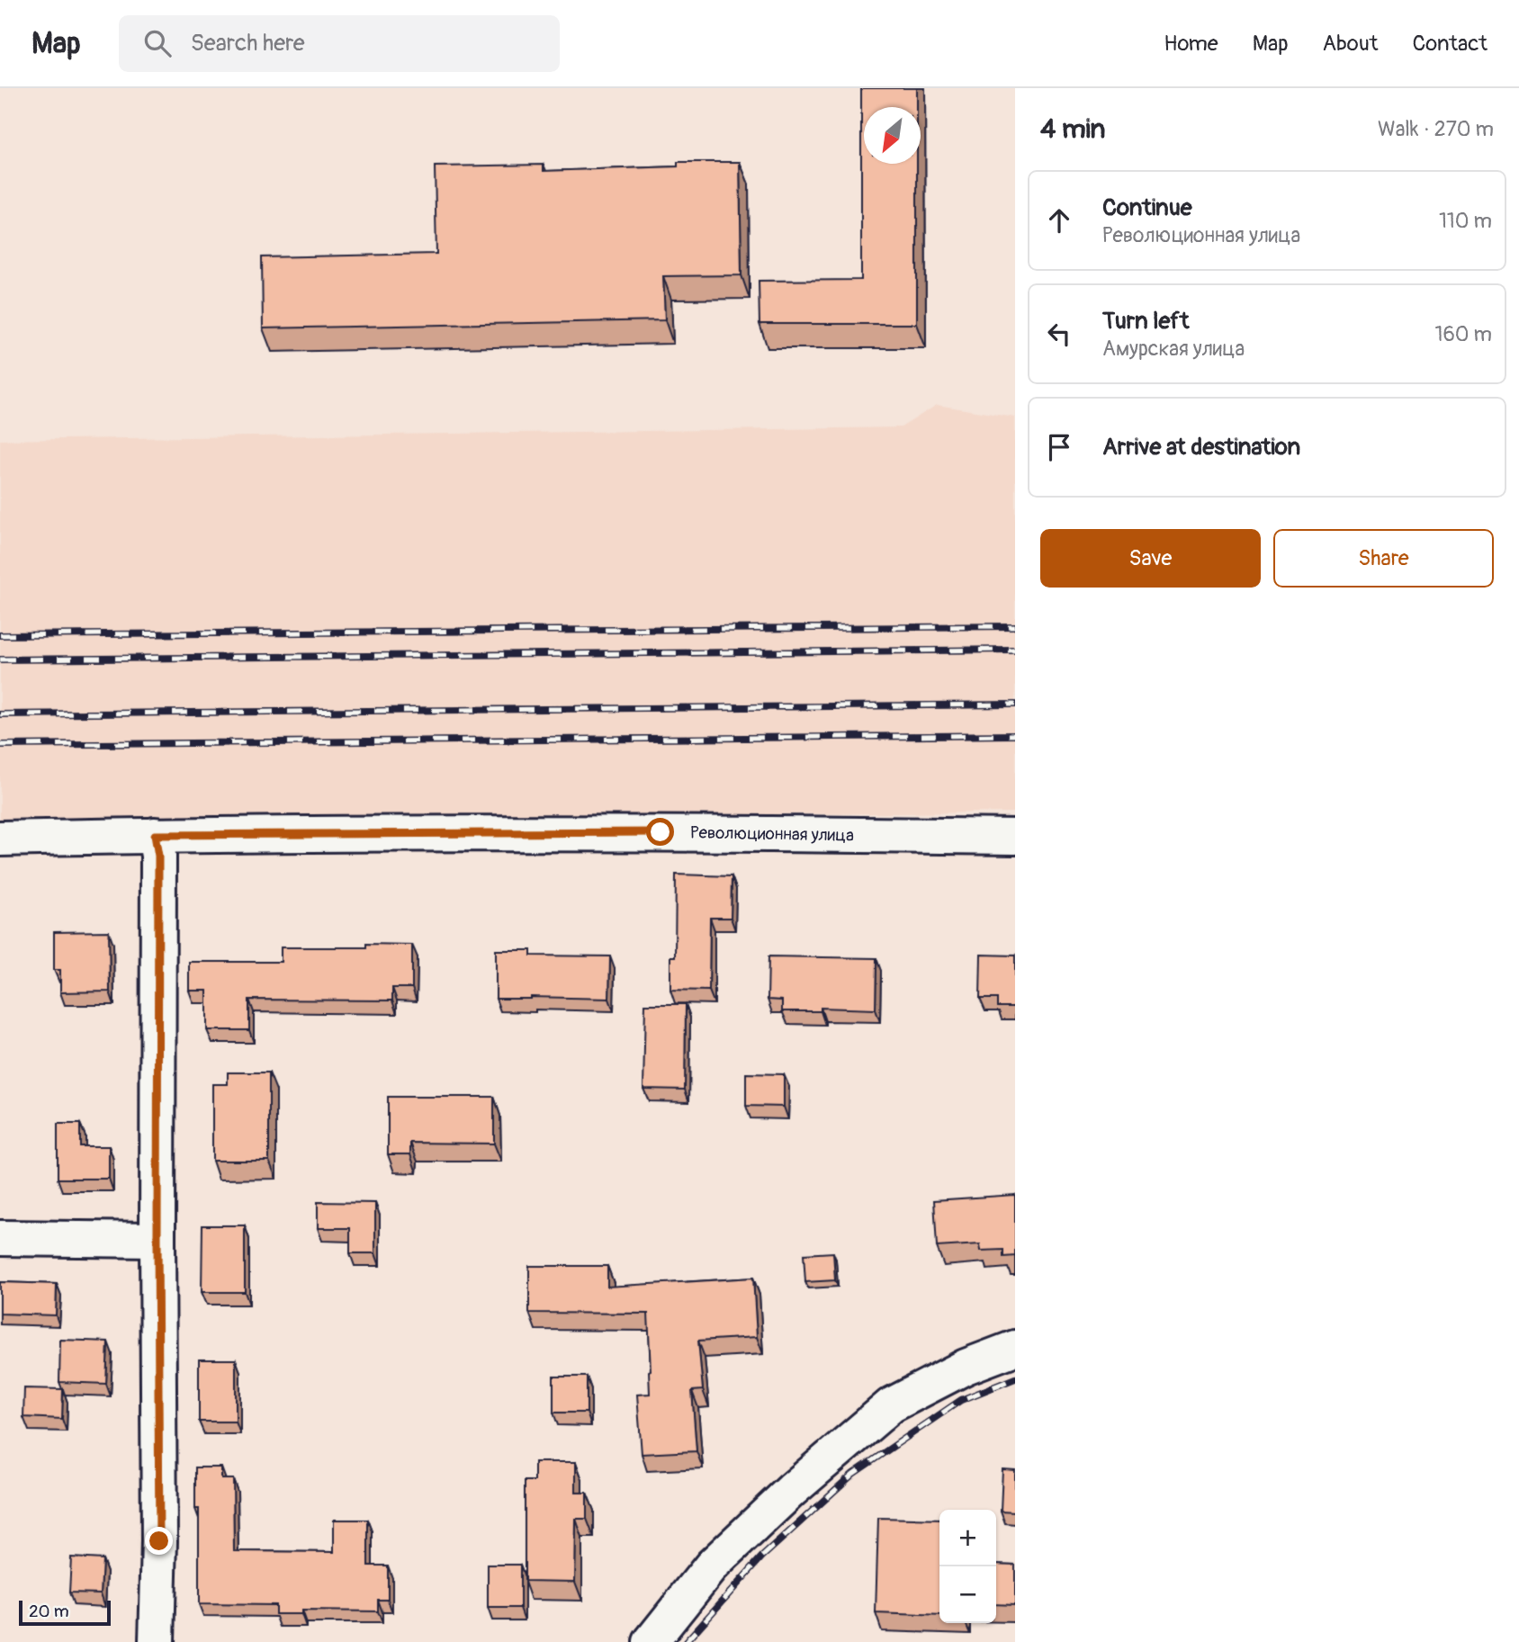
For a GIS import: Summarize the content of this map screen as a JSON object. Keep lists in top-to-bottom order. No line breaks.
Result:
{"streets":{"street":["Революционная улица"]},"scale_bar":"20 m","north":"bottom left","page":{"header":"Map","search":"Search here","nav":["Home","Map","About","Contact"],"heading":["4 min","Walk · 270 m"],"list":[["Continue","Революционная улица","110 m"],["Turn left","Амурская улица","160 m"],"Arrive at destination"],"buttons":["Save","Share"],"map_buttons":["+","−"],"scale":"20 m"}}
